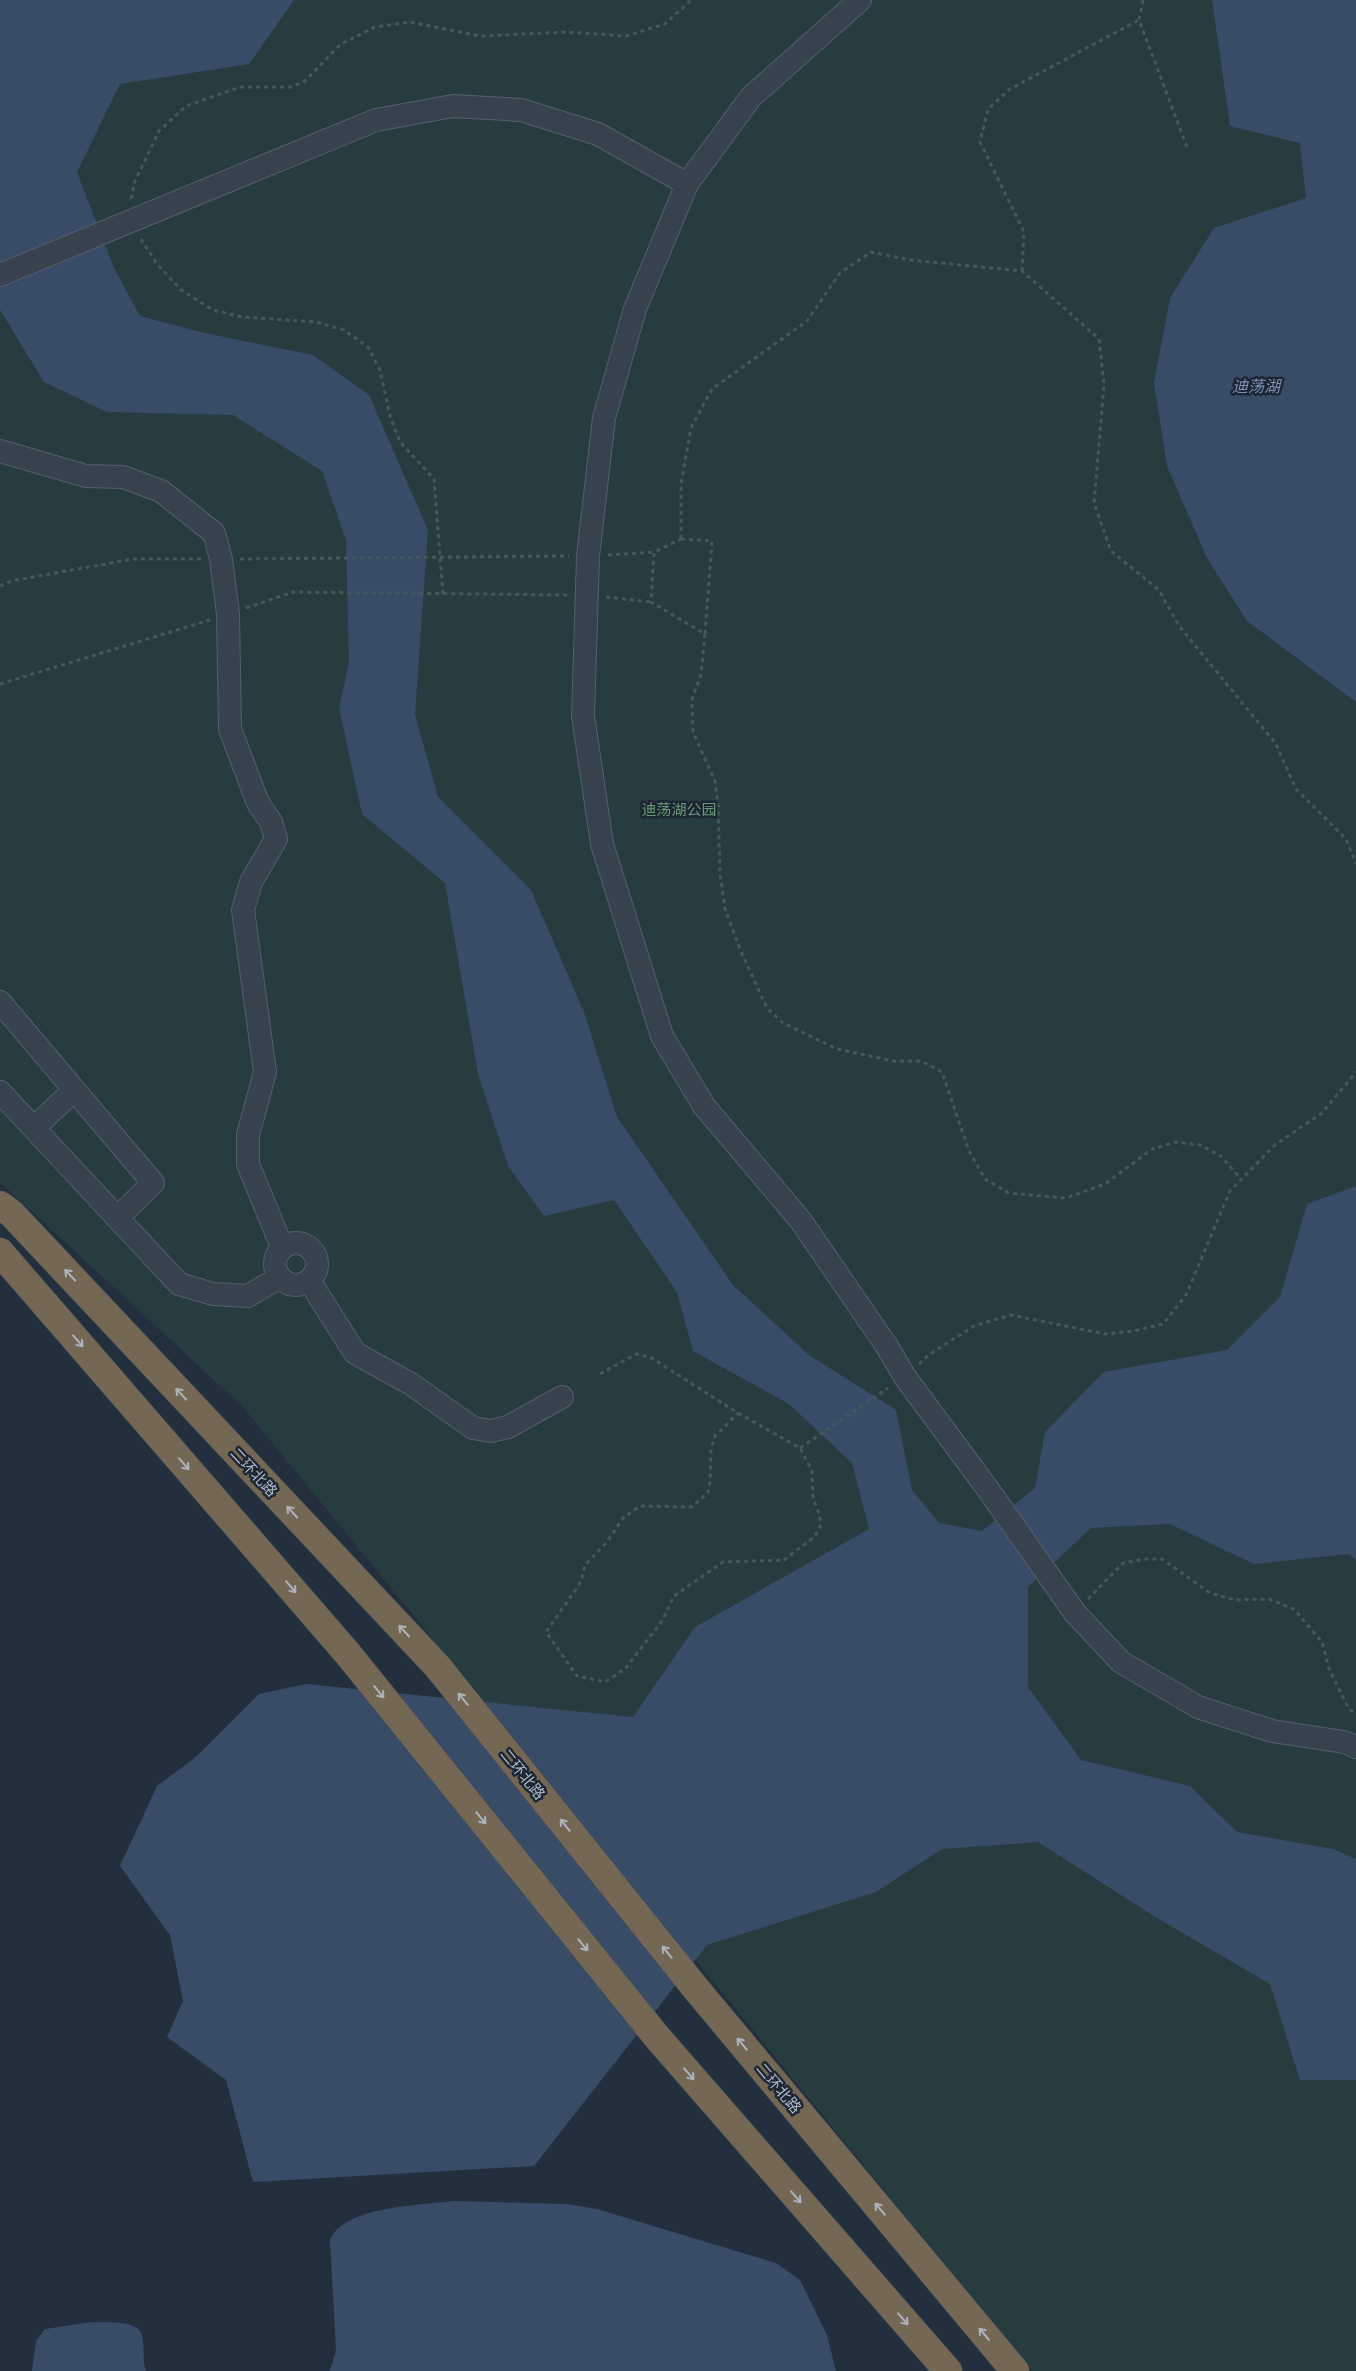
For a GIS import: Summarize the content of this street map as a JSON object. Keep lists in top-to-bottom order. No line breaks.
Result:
{"streets":{"highway":["二环北路"]},"water":["迪荡湖"],"parks":["迪荡湖公园"]}
